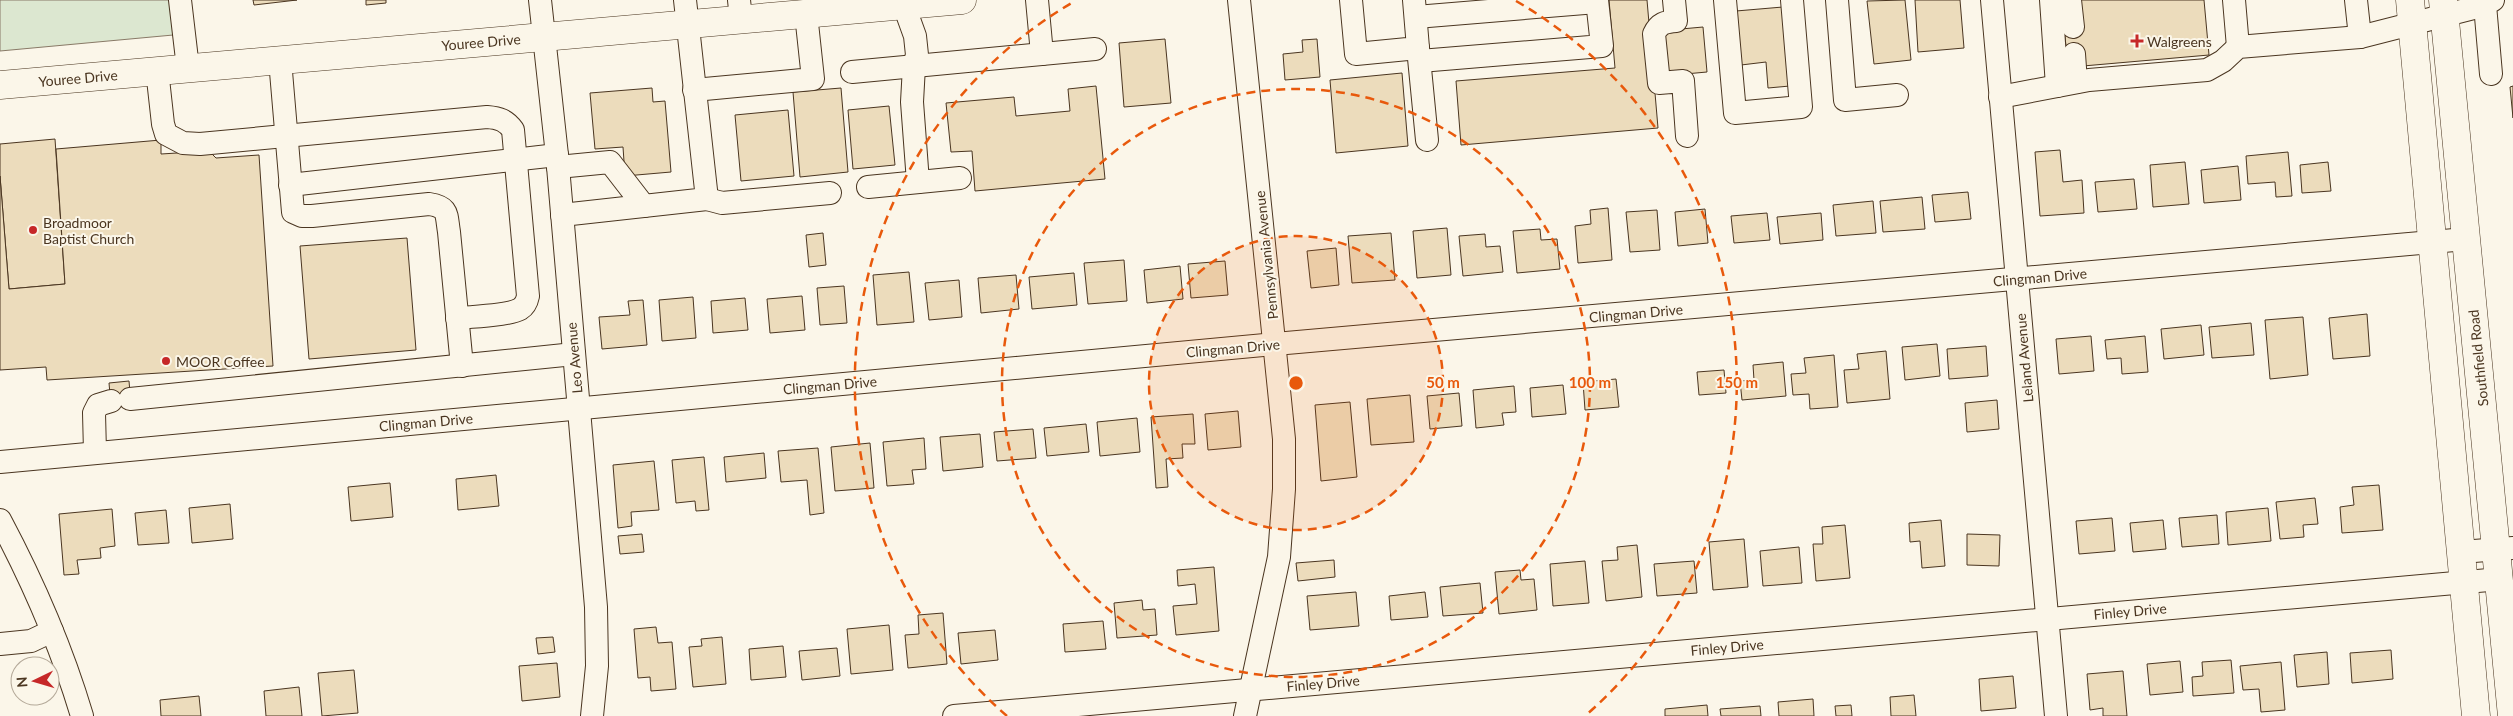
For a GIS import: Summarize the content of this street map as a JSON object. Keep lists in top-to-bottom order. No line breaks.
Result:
{"streets":{"main road":["Youree Drive","Southfield Road"],"street":["Pennsylvania Avenue","Clingman Drive","Leo Avenue","Leland Avenue","Finley Drive"]},"crossings":[["Youree Drive","Leo Avenue"],["Pennsylvania Avenue","Clingman Drive"],["Pennsylvania Avenue","Finley Drive"],["Clingman Drive","Leo Avenue"],["Clingman Drive","Leland Avenue"],["Clingman Drive","Southfield Road"],["Leland Avenue","Finley Drive"],["Southfield Road","Finley Drive"]],"places":{"health":["Walgreens"],"other":["Broadmoor Baptist Church","MOOR Coffee"]},"north":"left","rings":["50 m","100 m","150 m"]}
